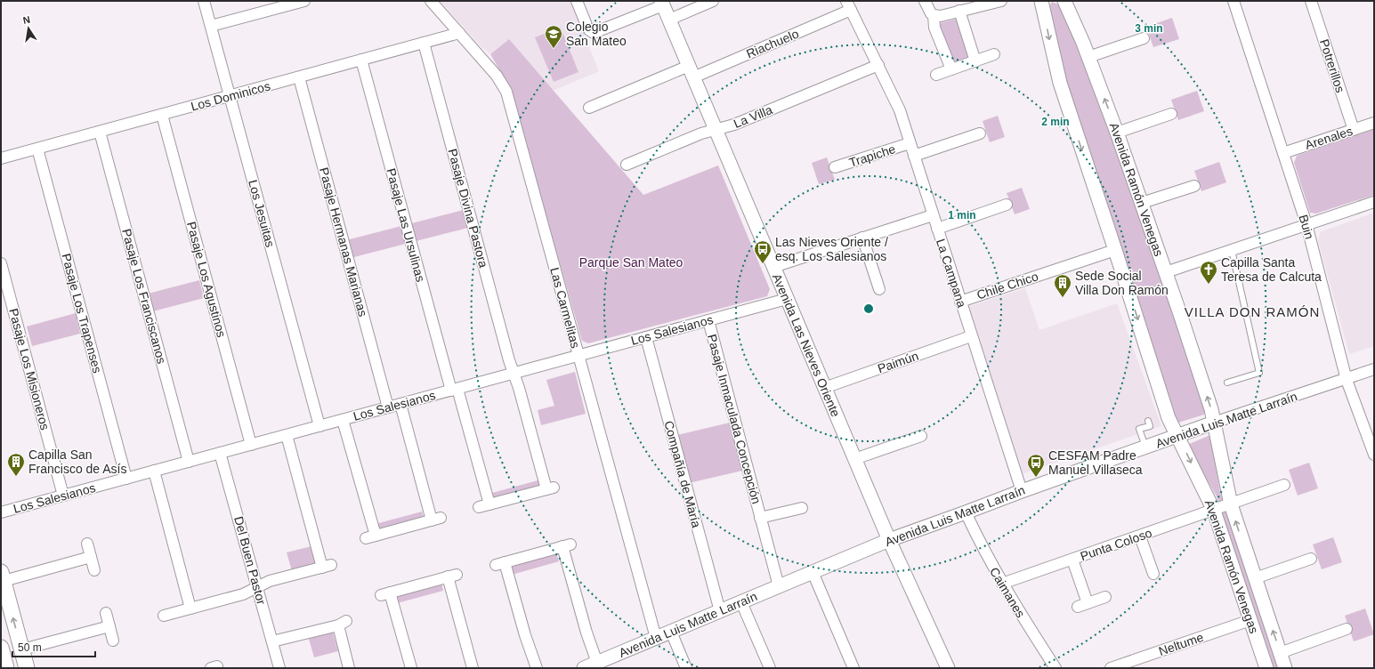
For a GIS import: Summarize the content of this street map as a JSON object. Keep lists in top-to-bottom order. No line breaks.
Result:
{"streets":{"street":["Riachuelo","Potrerillos","Los Dominicos","La Villa","Arenales","Trapiche","Avenida Ramón Venegas","Pasaje Divina Pastora","Los Jesuitas","Pasaje Las Ursulinas","Buin","Pasaje Hermanas Marianas","La Campana","Pasaje Los Agustinos","Chile Chico","Pasaje Los Franciscanos","Las Carmelitas","Pasaje Los Trapenses","Los Salesianos","Avenida Las Nieves Oriente","Paimún","Pasaje Los Misioneros","Pasaje Inmaculada Concepción","Avenida Luis Matte Larraín","Compañía de María","Punta Coloso","Del Buen Pastor","Caimanes","Neltume"]},"crossings":[["Riachuelo","La Campana"],["Riachuelo","Avenida Las Nieves Oriente"],["Potrerillos","Arenales"],["Los Dominicos","Pasaje Divina Pastora"],["Los Dominicos","Los Jesuitas"],["Los Dominicos","Pasaje Las Ursulinas"],["Los Dominicos","Pasaje Hermanas Marianas"],["Los Dominicos","Pasaje Los Agustinos"],["Los Dominicos","Pasaje Los Franciscanos"],["Los Dominicos","Las Carmelitas"],["Los Dominicos","Pasaje Los Trapenses"],["La Villa","La Campana"],["La Villa","Avenida Las Nieves Oriente"],["Arenales","Buin"],["Trapiche","La Campana"],["Avenida Ramón Venegas","Chile Chico"],["Avenida Ramón Venegas","Avenida Luis Matte Larraín"],["Avenida Ramón Venegas","Punta Coloso"],["Avenida Ramón Venegas","Neltume"],["Pasaje Divina Pastora","Pasaje Las Ursulinas"],["Pasaje Divina Pastora","Los Salesianos"],["Los Jesuitas","Los Salesianos"],["Pasaje Las Ursulinas","Los Salesianos"],["Buin","Avenida Luis Matte Larraín"],["Pasaje Hermanas Marianas","Los Salesianos"],["La Campana","Chile Chico"],["La Campana","Paimún"],["La Campana","Avenida Luis Matte Larraín"],["Pasaje Los Agustinos","Los Salesianos"],["Pasaje Los Franciscanos","Los Salesianos"],["Las Carmelitas","Los Salesianos"],["Las Carmelitas","Avenida Luis Matte Larraín"],["Pasaje Los Trapenses","Los Salesianos"],["Los Salesianos","Avenida Las Nieves Oriente"],["Los Salesianos","Pasaje Los Misioneros"],["Los Salesianos","Pasaje Inmaculada Concepción"],["Los Salesianos","Compañía de María"],["Los Salesianos","Del Buen Pastor"],["Avenida Las Nieves Oriente","Paimún"],["Avenida Las Nieves Oriente","Avenida Luis Matte Larraín"],["Pasaje Inmaculada Concepción","Avenida Luis Matte Larraín"],["Avenida Luis Matte Larraín","Compañía de María"],["Avenida Luis Matte Larraín","Caimanes"],["Punta Coloso","Caimanes"]],"districts":["VILLA DON RAMÓN"],"parks":["Parque San Mateo"],"places":{"school or university":["Colegio San Mateo"],"bus stop":["Las Nieves Oriente / esq. Los Salesianos","CESFAM Padre Manuel Villaseca"],"church":["Capilla Santa Teresa de Calcuta"],"building":["Sede Social Villa Don Ramón","Capilla San Francisco de Asís"]},"scale_bar":"50 m","north":"top","rings":["3 min","2 min","1 min"]}
